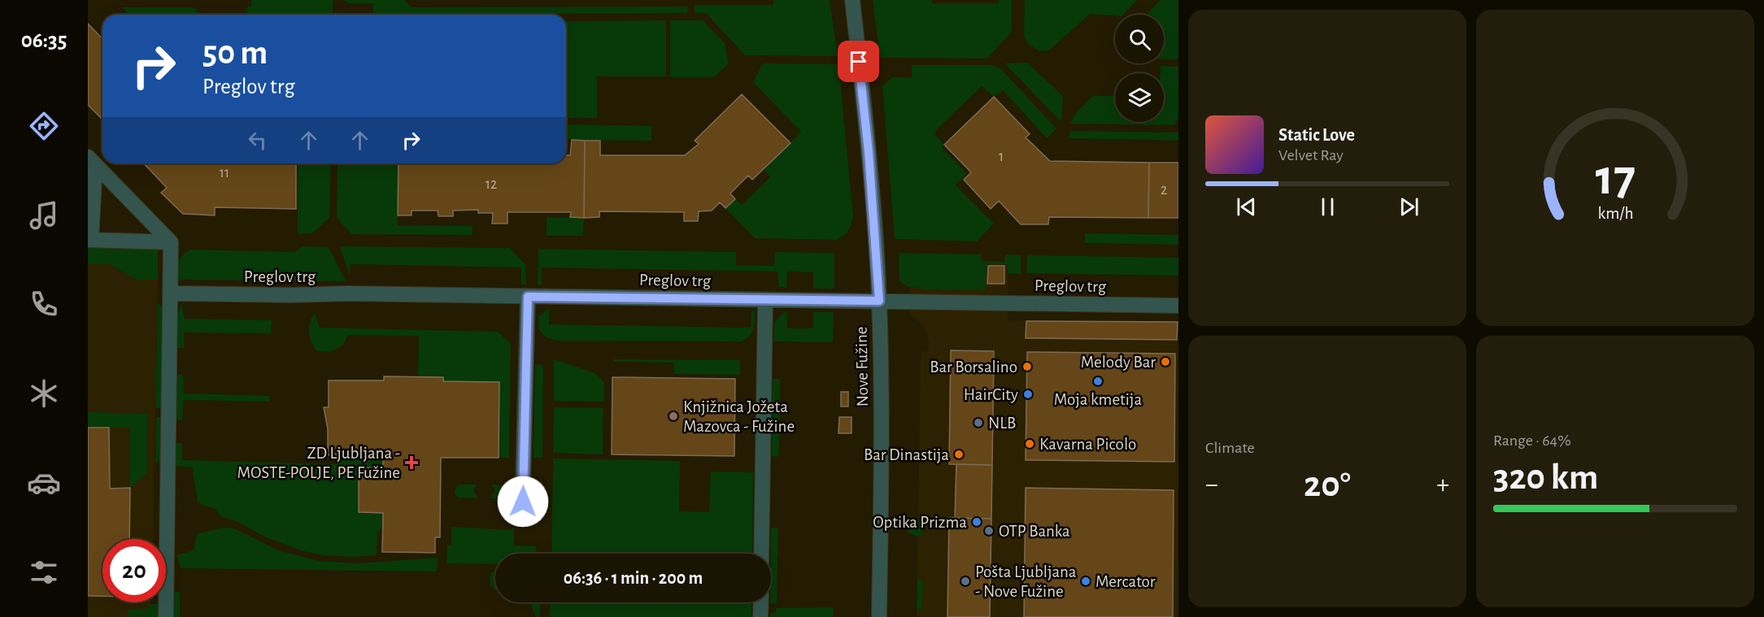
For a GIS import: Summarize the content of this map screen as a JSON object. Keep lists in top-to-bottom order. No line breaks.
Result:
{"streets":{"street":["Preglov trg","Nove Fužine"]},"crossings":[["Preglov trg","Nove Fužine"]],"places":{"other":["Melody Bar","Bar Borsalino","Moja kmetija","HairCity","Knjižnica Jožeta Mazovca - Fužine","NLB","Kavarna Picolo","Bar Dinastija","Optika Prizma","OTP Banka","Pošta Ljubljana - Nove Fužine","Mercator"],"health":["ZD Ljubljana - MOSTE-POLJE, PE Fužine"]},"house_numbers":["1","11","12","2"],"page":{"tabs":"06:35","turn":["50 m","Preglov trg"],"song":["Static Love","Velvet Ray"],"tile":["Climate",["Range · 64%","320 km"]],"heat":["−","20°","+"],"limit":"20","trip":"06:36 · 1 min · 200 m","gauge":["17","km/h"]}}
